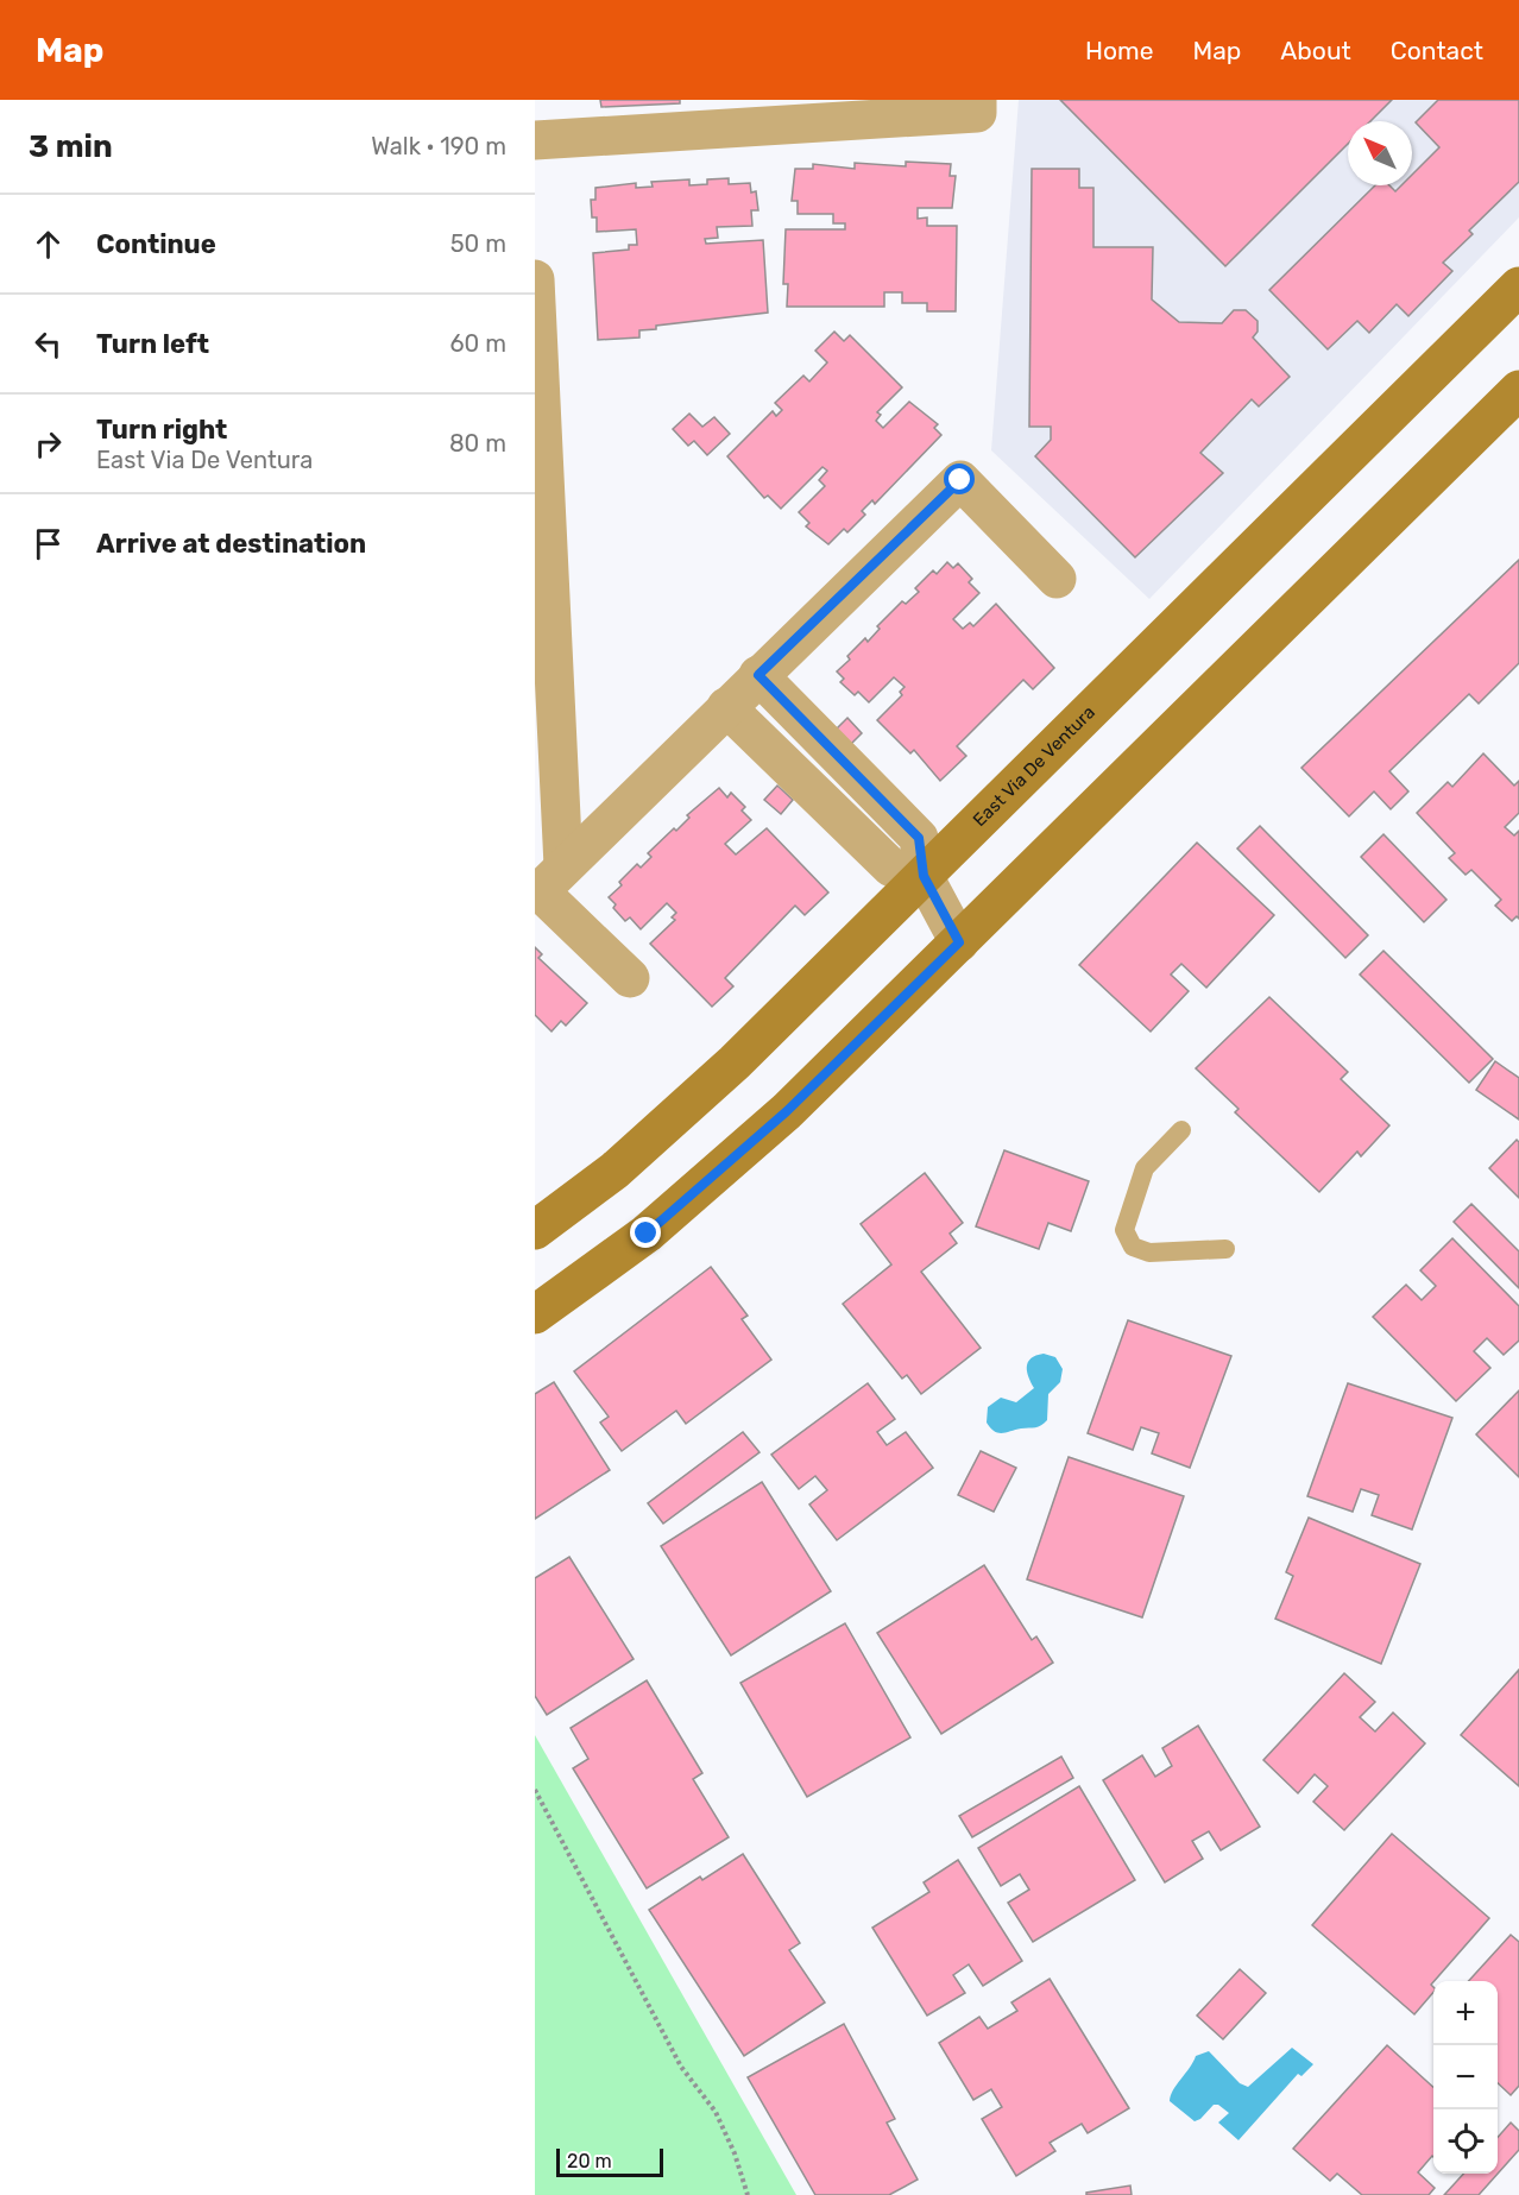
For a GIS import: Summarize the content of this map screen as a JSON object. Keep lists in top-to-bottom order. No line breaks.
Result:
{"streets":{"main road":["East Via De Ventura"]},"scale_bar":"20 m","north":"top left","page":{"header":"Map","nav":["Home","Map","About","Contact"],"heading":["3 min","Walk · 190 m"],"list":[["Continue","50 m"],["Turn left","60 m"],["Turn right","East Via De Ventura","80 m"],"Arrive at destination"],"map_buttons":["+","−"],"scale":"20 m"}}
